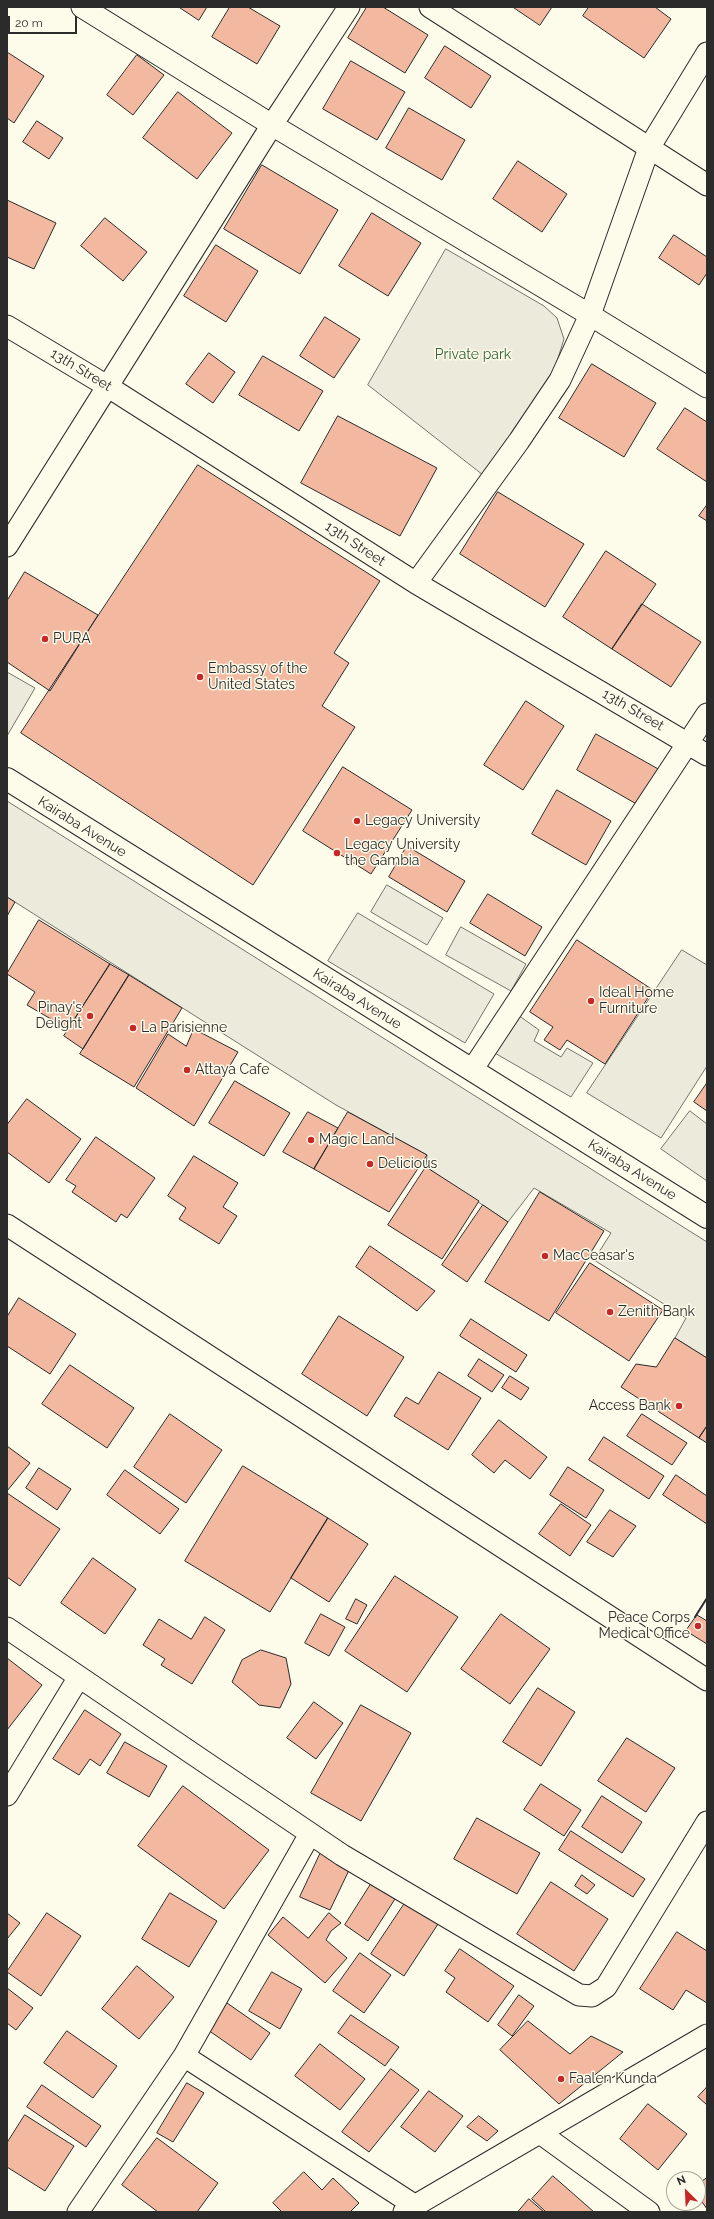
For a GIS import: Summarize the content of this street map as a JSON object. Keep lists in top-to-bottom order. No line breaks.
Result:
{"streets":{"street":["13th Street","Kairaba Avenue"]},"parks":["Private park"],"places":["PURA","Embassy of the United States","Legacy University","Legacy University the Gambia","Ideal Home Furniture","Pinay's Delight","La Parisienne","Attaya Cafe","Magic Land","Delicious","MacCeasar's","Zenith Bank","Access Bank","Peace Corps Medical Office","Faalen Kunda"],"scale_bar":"20 m","north":"top left"}
